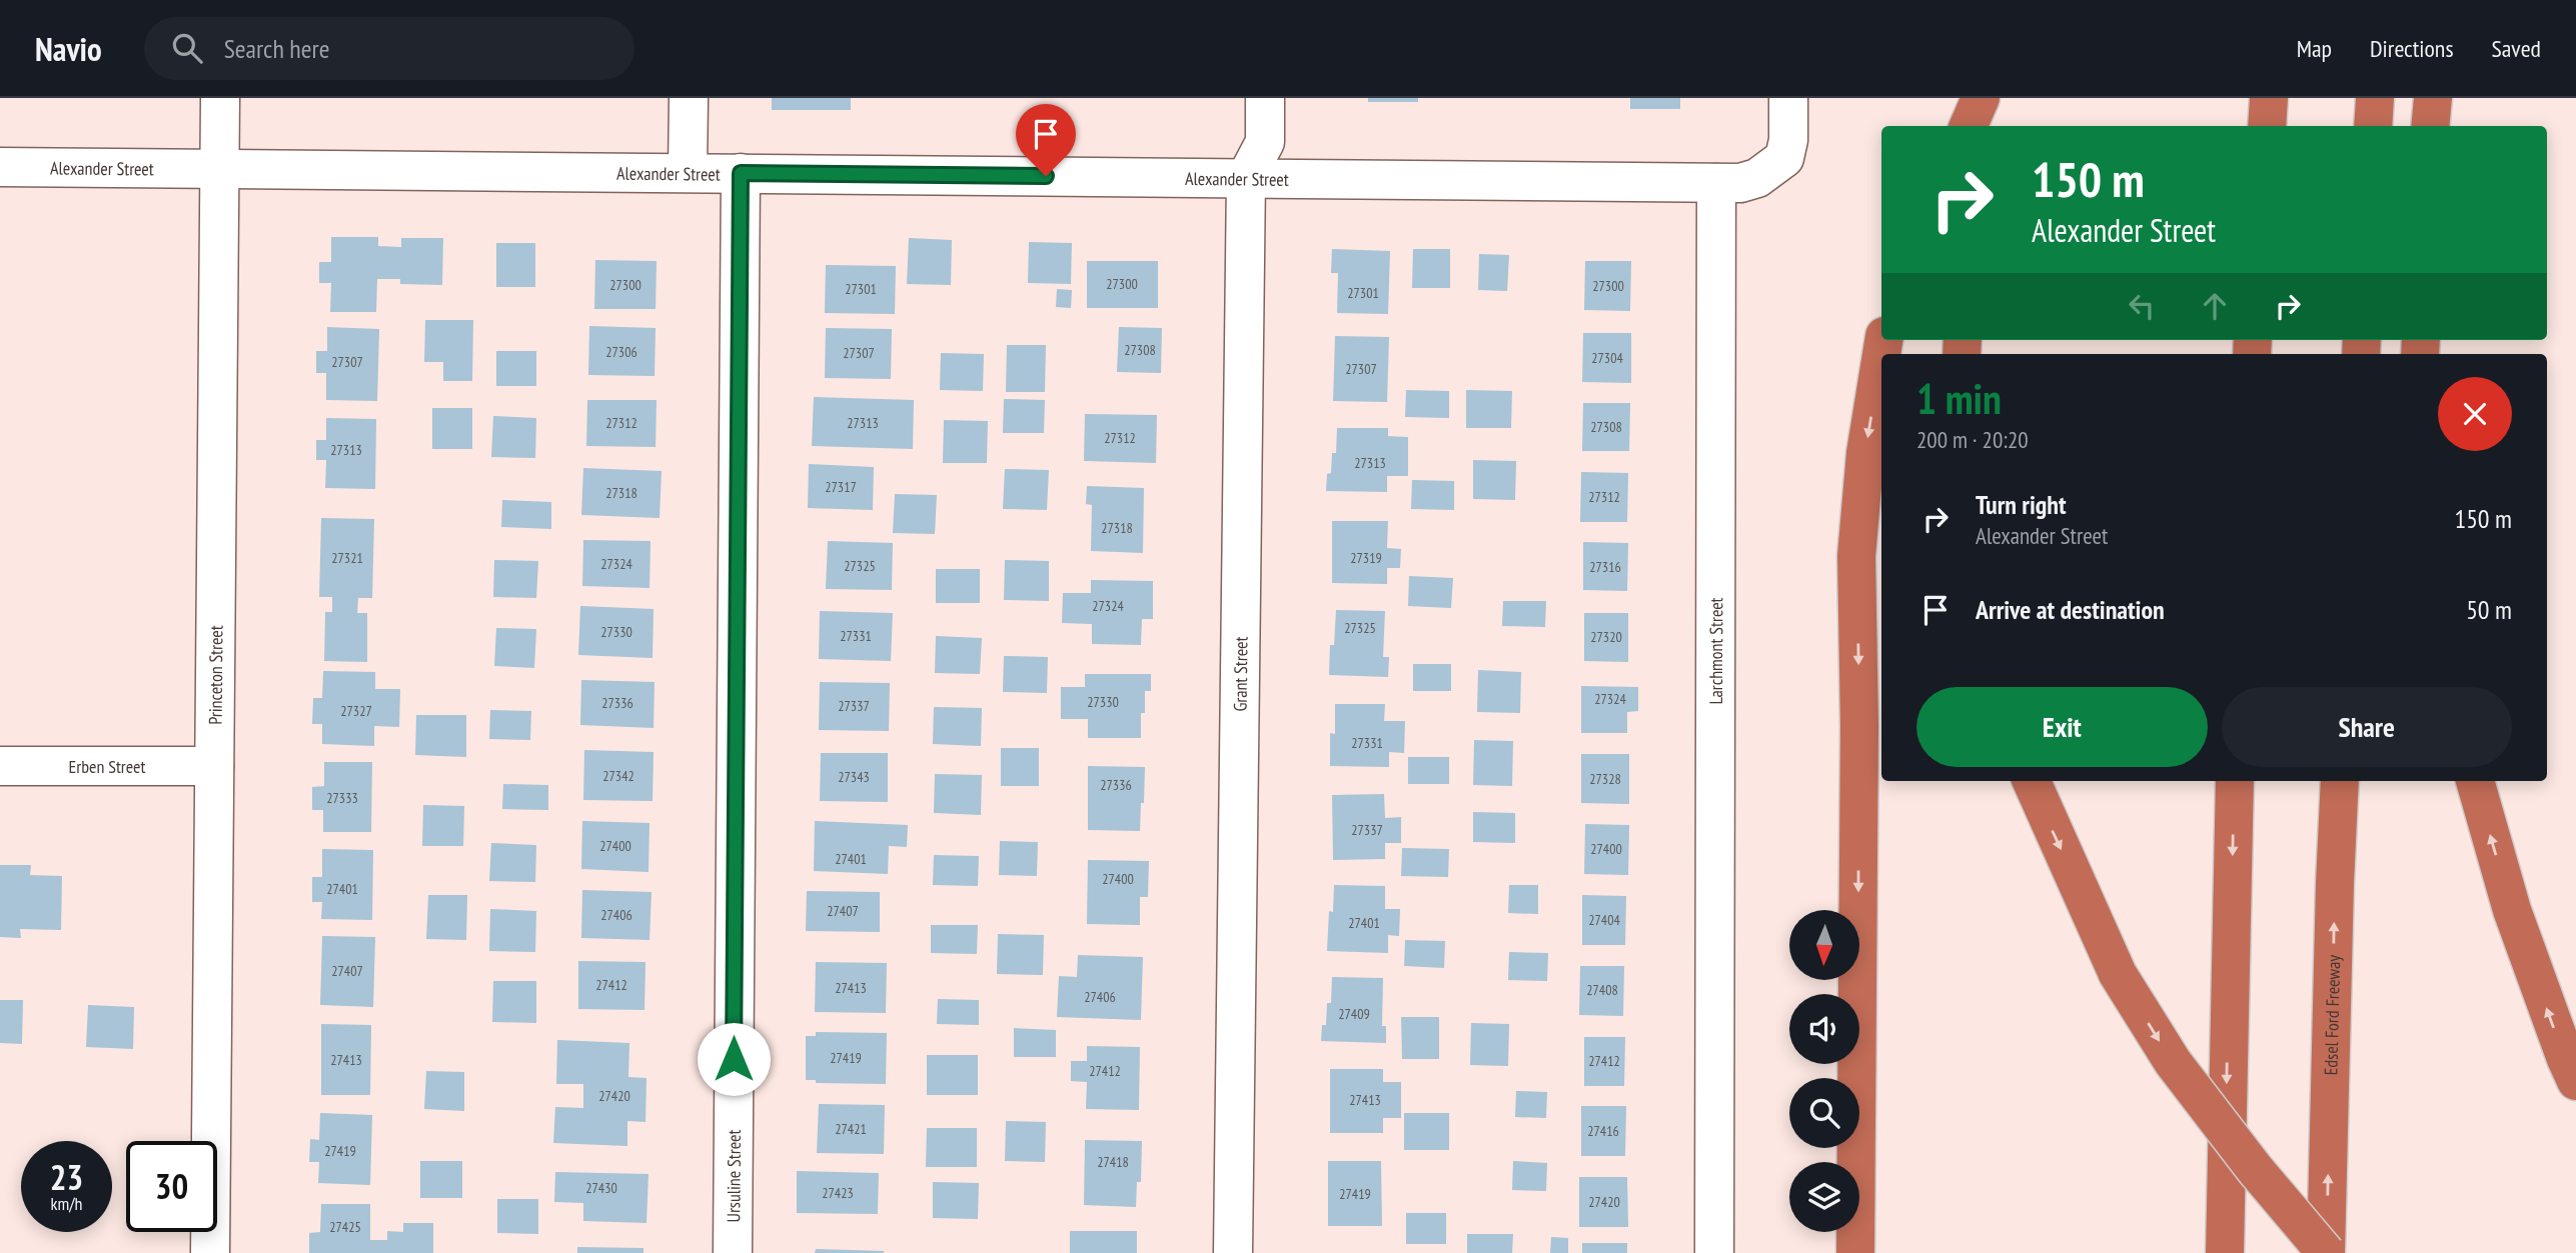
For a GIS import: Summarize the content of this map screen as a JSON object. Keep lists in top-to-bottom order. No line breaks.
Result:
{"streets":{"highway":["Edsel Ford Freeway"],"street":["Alexander Street","Larchmont Street","Grant Street","Princeton Street","Erben Street","Ursuline Street"]},"crossings":[["Alexander Street","Larchmont Street"],["Alexander Street","Grant Street"],["Alexander Street","Princeton Street"],["Alexander Street","Ursuline Street"],["Princeton Street","Erben Street"]],"house_numbers":["27300","27300","27300","27301","27301","27308","27306","27307","27304","27307","27307","27312","27313","27308","27312","27313","27313","27317","27318","27312","27318","27321","27319","27324","27325","27316","27324","27325","27330","27331","27320","27324","27330","27336","27337","27327","27331","27342","27343","27328","27336","27333","27337","27400","27400","27401","27400","27401","27407","27406","27404","27401","27407","27412","27413","27408","27406","27409","27419","27413","27412","27412","27420","27413","27421","27416","27419","27418","27430","27423","27419","27420","27425"],"north":"bottom","page":{"header":"Navio","search":"Search here","nav":["Map","Directions","Saved"],"turn":["150 m","Alexander Street"],"heading":["1 min","200 m · 20:20"],"list":[{"name":"Turn right","note":"Alexander Street","value":"150 m"},{"name":"Arrive at destination","value":"50 m"}],"buttons":["Exit","Share"],"speed":"23 km/h","limit":"30"}}
